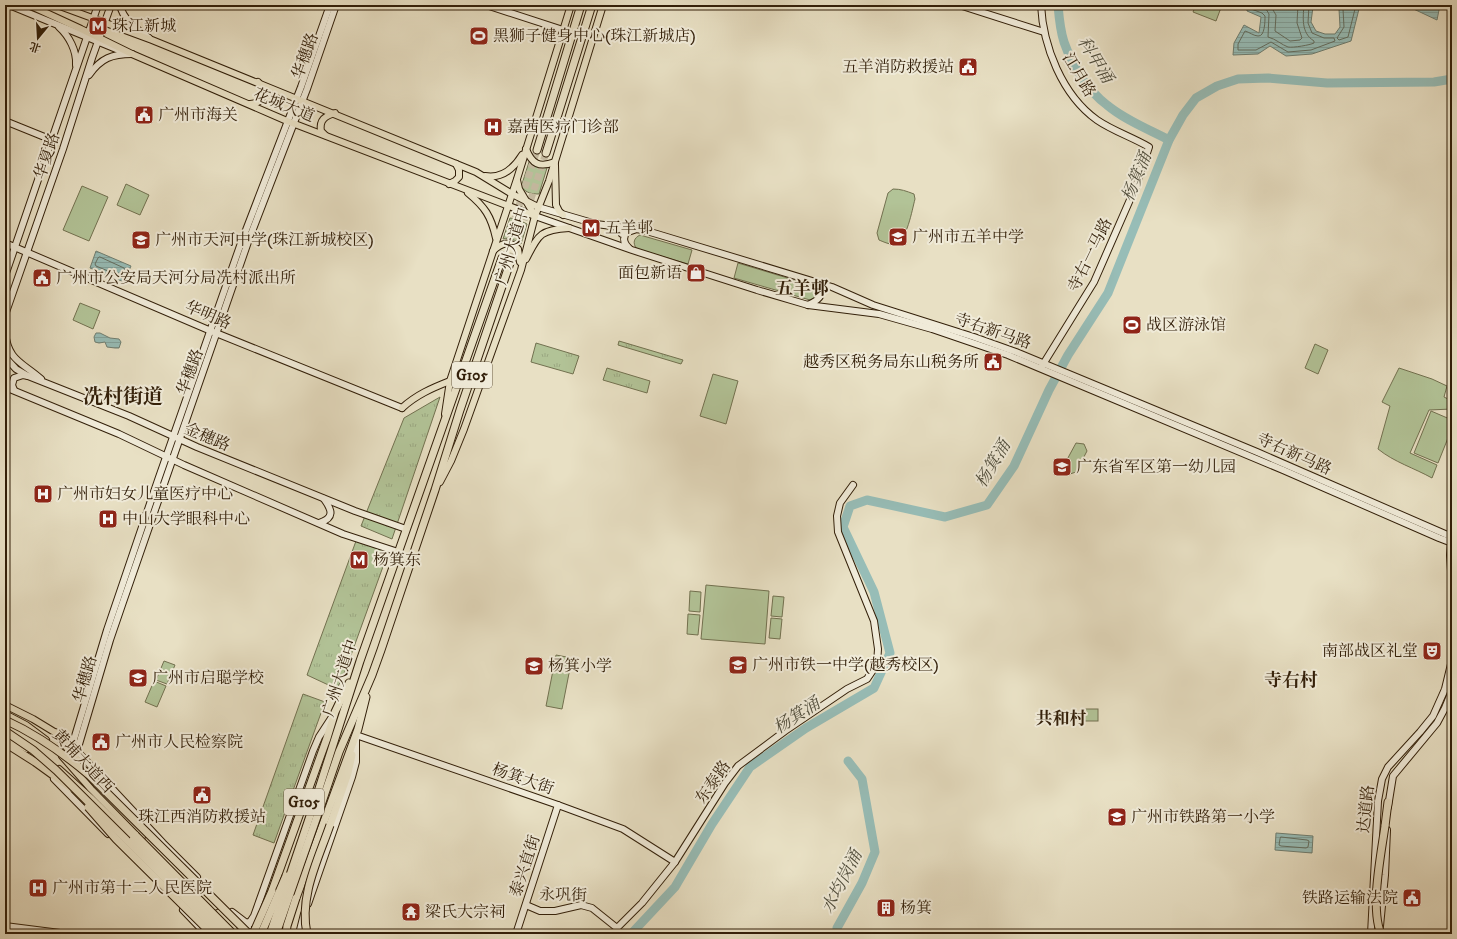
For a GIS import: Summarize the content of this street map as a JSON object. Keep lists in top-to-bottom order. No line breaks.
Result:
{"streets":{"highway":["广州大道中","G105"],"main road":["花城大道","寺右新马路","黄埔大道西"],"street":["华穗路","江月路","华夏路","寺右一马路","华明路","金穗路","杨箕大街","东泰路","达道路","泰兴直街","永巩街"]},"crossings":[["华穗路","花城大道"],["华穗路","华明路"],["华穗路","金穗路"],["江月路","寺右一马路"],["花城大道","华夏路"],["花城大道","广州大道中"],["花城大道","寺右新马路"],["华夏路","华明路"],["广州大道中","寺右新马路"],["广州大道中","G105"],["广州大道中","金穗路"],["寺右一马路","寺右新马路"],["杨箕大街","东泰路"],["杨箕大街","泰兴直街"],["东泰路","永巩街"],["泰兴直街","永巩街"]],"districts":["五羊邨","冼村街道","寺右村","共和村"],"water":["科甲涌","杨箕涌","水均岗涌"],"places":{"metro station":["珠江新城","五羊邨","杨箕东"],"sports":["黑狮子健身中心(珠江新城店)","战区游泳馆"],"public building":["五羊消防救援站","广州市海关","广州市公安局天河分局冼村派出所","越秀区税务局东山税务所","广州市人民检察院","珠江西消防救援站","铁路运输法院"],"hospital":["嘉茜医疗门诊部","广州市妇女儿童医疗中心","中山大学眼科中心","广州市第十二人民医院"],"school or university":["广州市五羊中学","广州市天河中学(珠江新城校区)","广东省军区第一幼儿园","广州市铁一中学(越秀校区)","杨箕小学","广州市启聪学校","广州市铁路第一小学"],"shop":["面包新语"],"theatre":["南部战区礼堂"],"building":["杨箕"],"temple":["梁氏大宗祠"]},"north":"bottom"}
